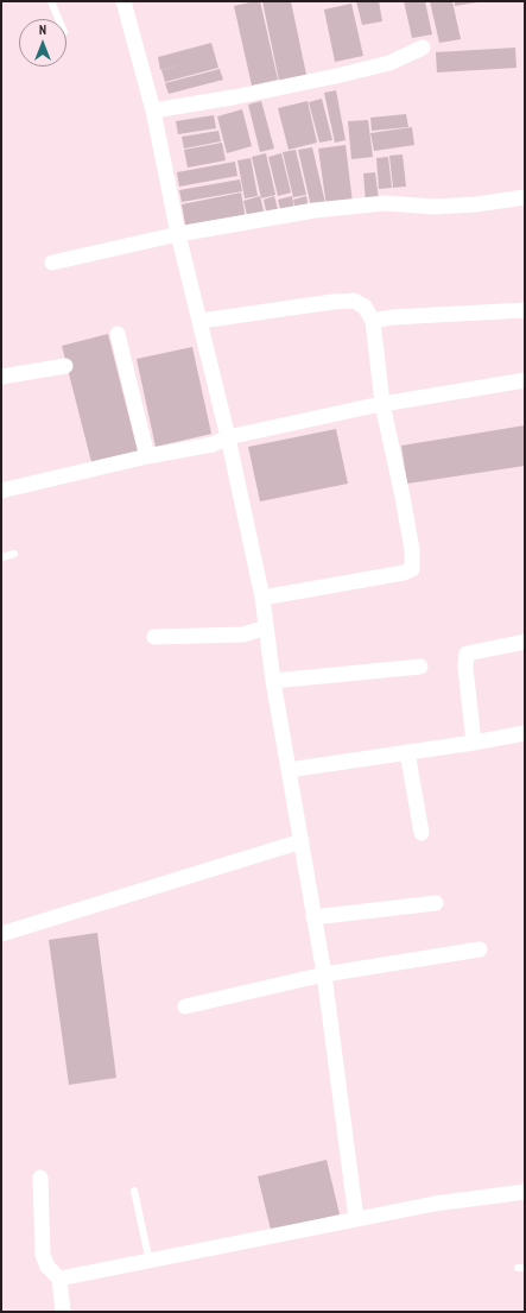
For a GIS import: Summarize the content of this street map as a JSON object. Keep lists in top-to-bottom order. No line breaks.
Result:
{"north":"top"}
